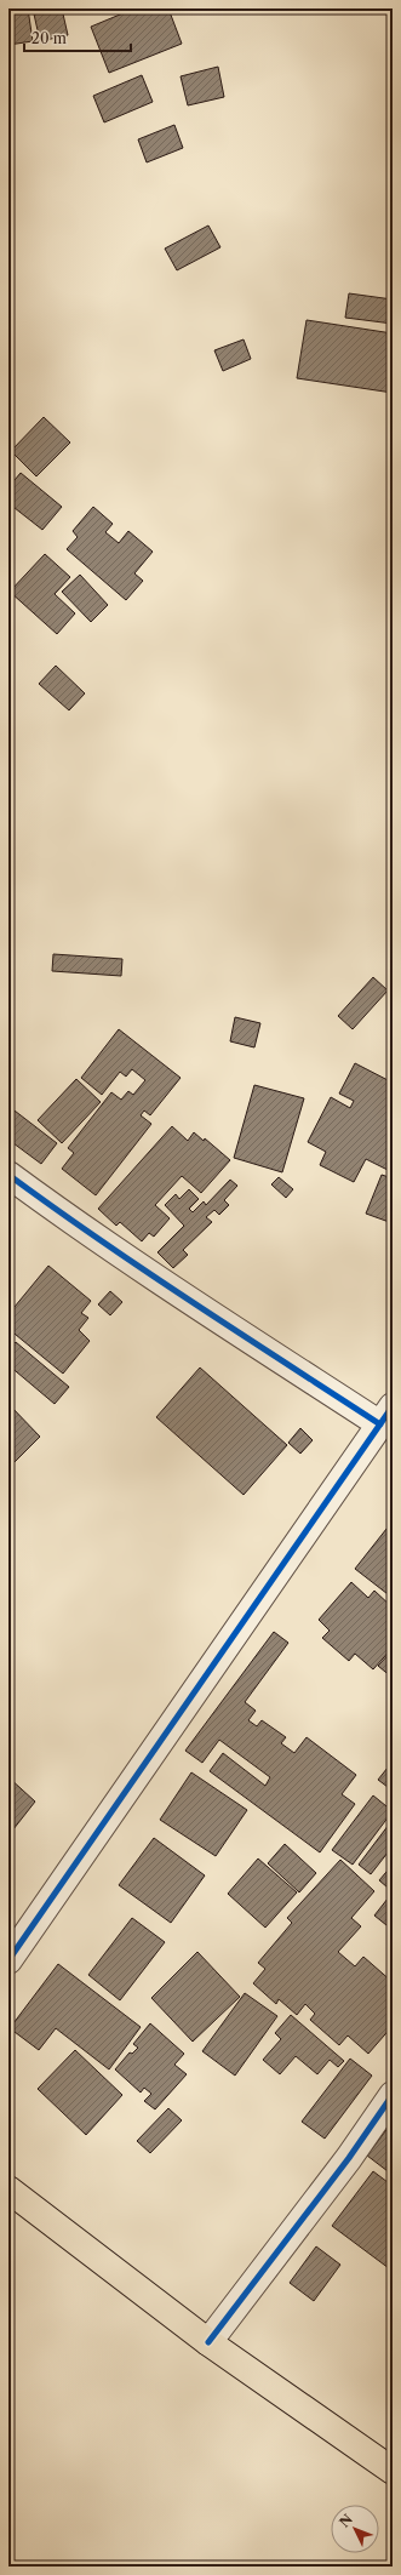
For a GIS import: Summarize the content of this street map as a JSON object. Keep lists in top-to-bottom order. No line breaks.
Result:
{"scale_bar":"20 m","north":"top left"}
